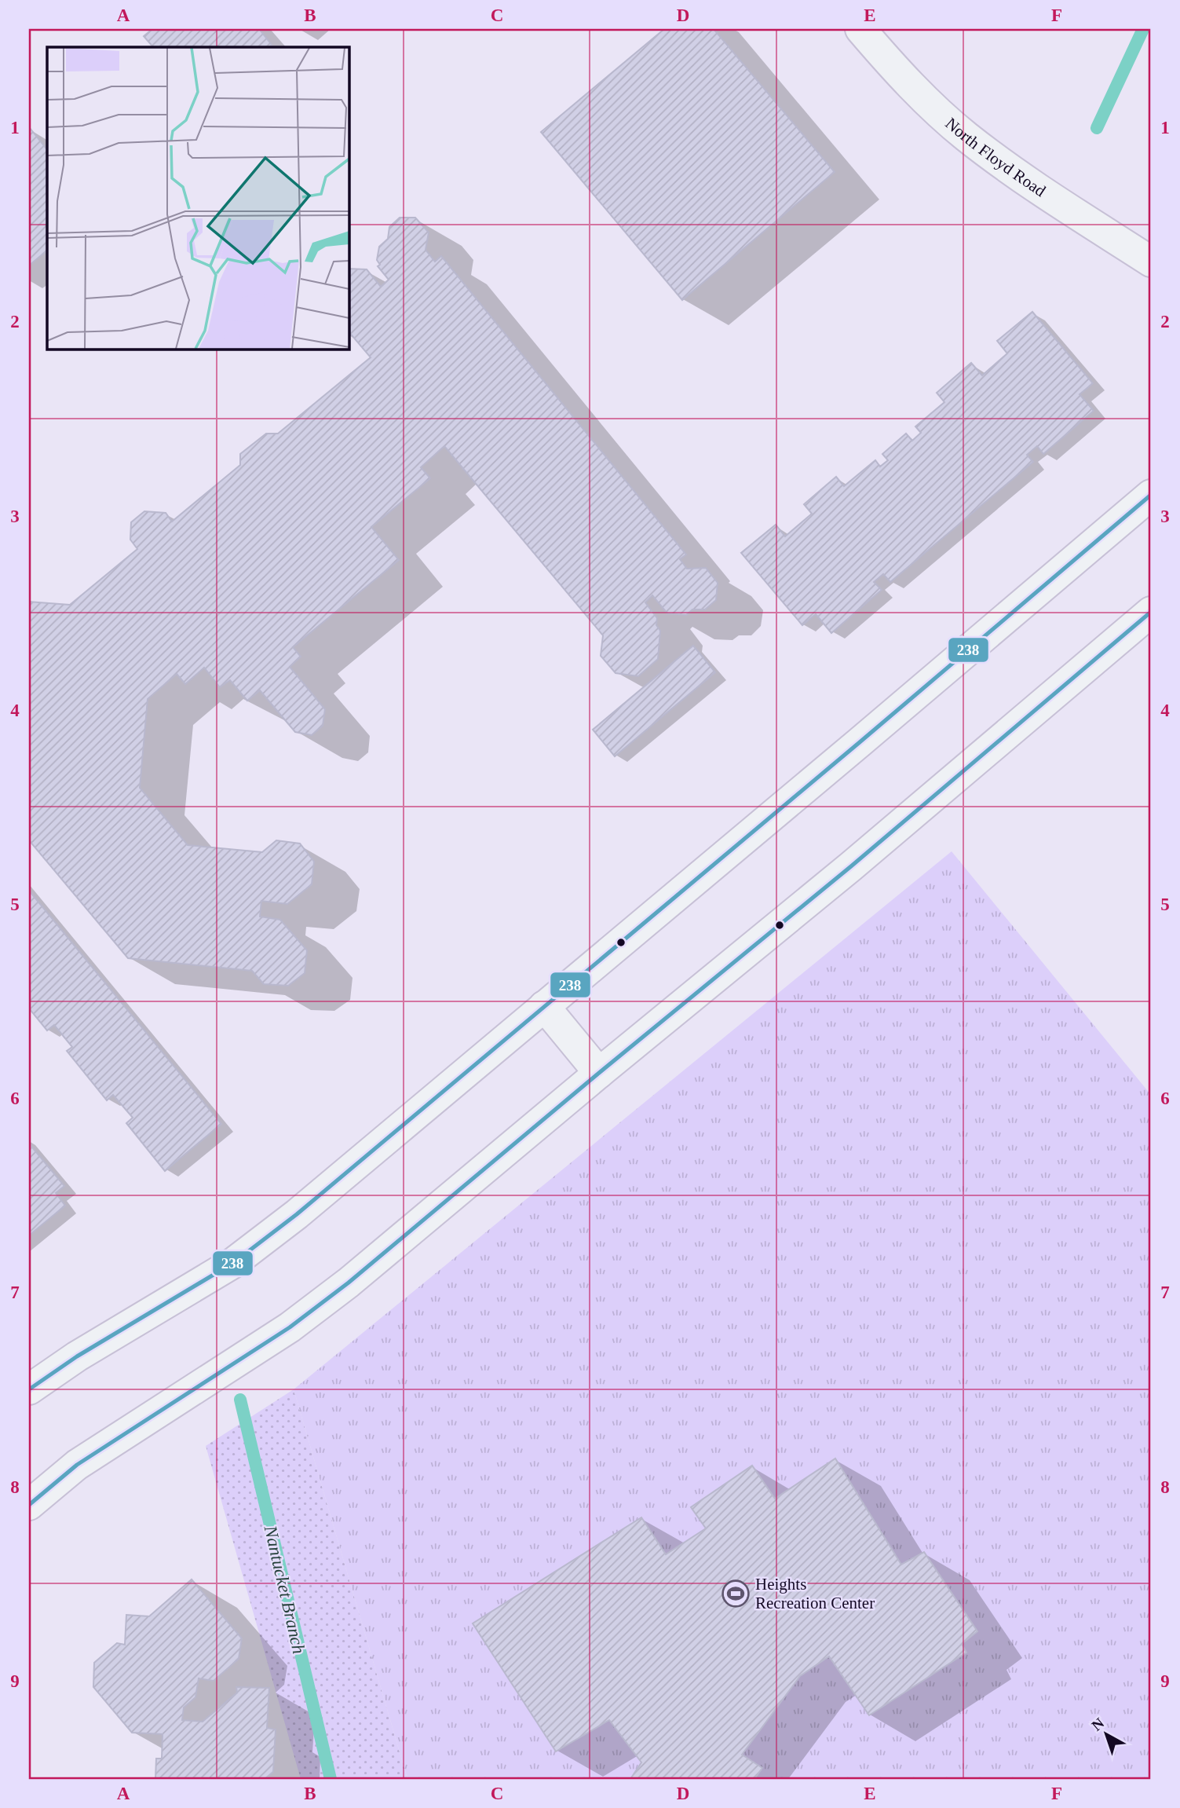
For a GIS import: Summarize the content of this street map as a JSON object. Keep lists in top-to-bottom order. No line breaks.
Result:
{"streets":{"main road":["North Floyd Road"]},"water":["Nantucket Branch"],"places":{"sports":["Heights Recreation Center"]},"lines":["transit line 238"],"north":"top left","grid":{"columns":["A","B","C","D","E","F"],"rows":["1","2","3","4","5","6","7","8","9"]}}
